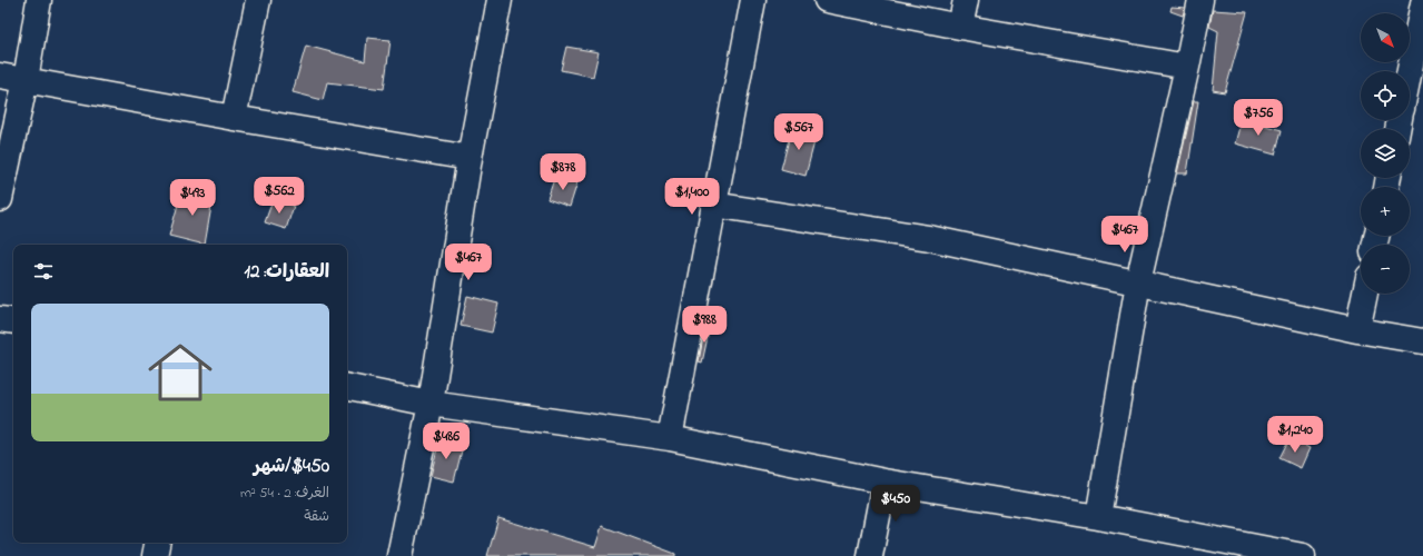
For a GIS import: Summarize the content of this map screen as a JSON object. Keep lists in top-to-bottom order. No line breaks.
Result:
{"north":"bottom right","page":{"map_buttons":["+","−"],"price":["$756","$567","$878","$562","$1,400","$493","$467","$467","$988","$1,240","$486","$450"],"heading":"العقارات: 12","list":[{"name":"$450/شهر","note":"الغرف: 2 · 54 m² · شقة"}]}}
